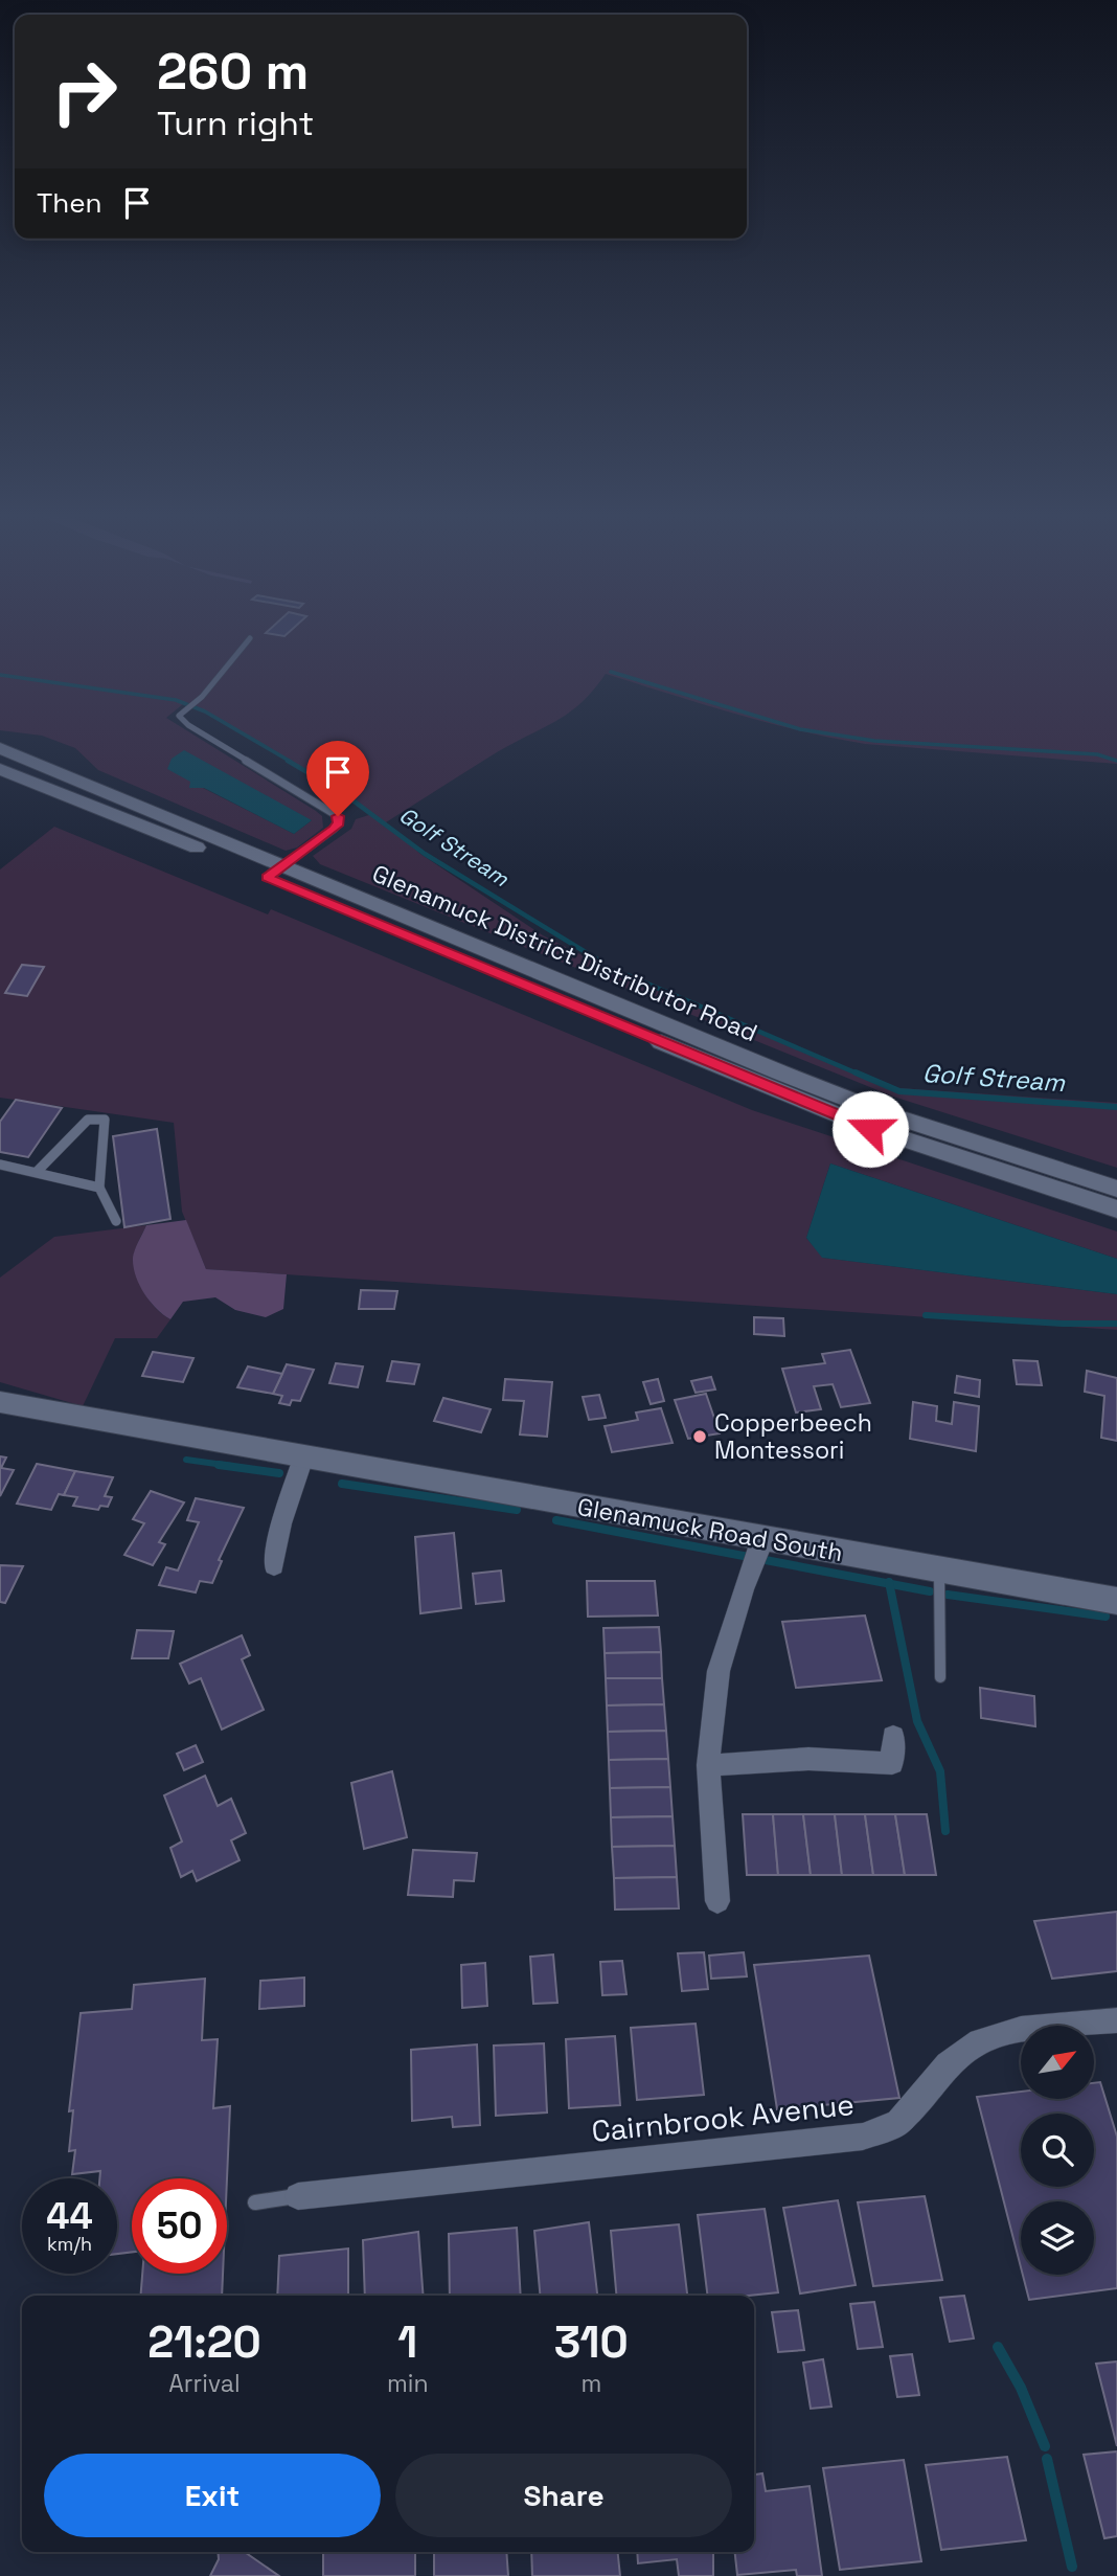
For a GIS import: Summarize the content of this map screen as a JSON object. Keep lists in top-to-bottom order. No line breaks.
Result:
{"streets":{"main road":["Glenamuck District Distributor Road","Glenamuck Road South"],"street":["Cairnbrook Avenue"]},"water":["Golf Stream"],"places":["Copperbeech Montessori"],"north":"top right","page":{"turn":["260 m","Turn right"],"then":"Then","speed":"44 km/h","limit":"50","eta":["21:20","Arrival","1","min","310","m"],"buttons":["Exit","Share"]}}
